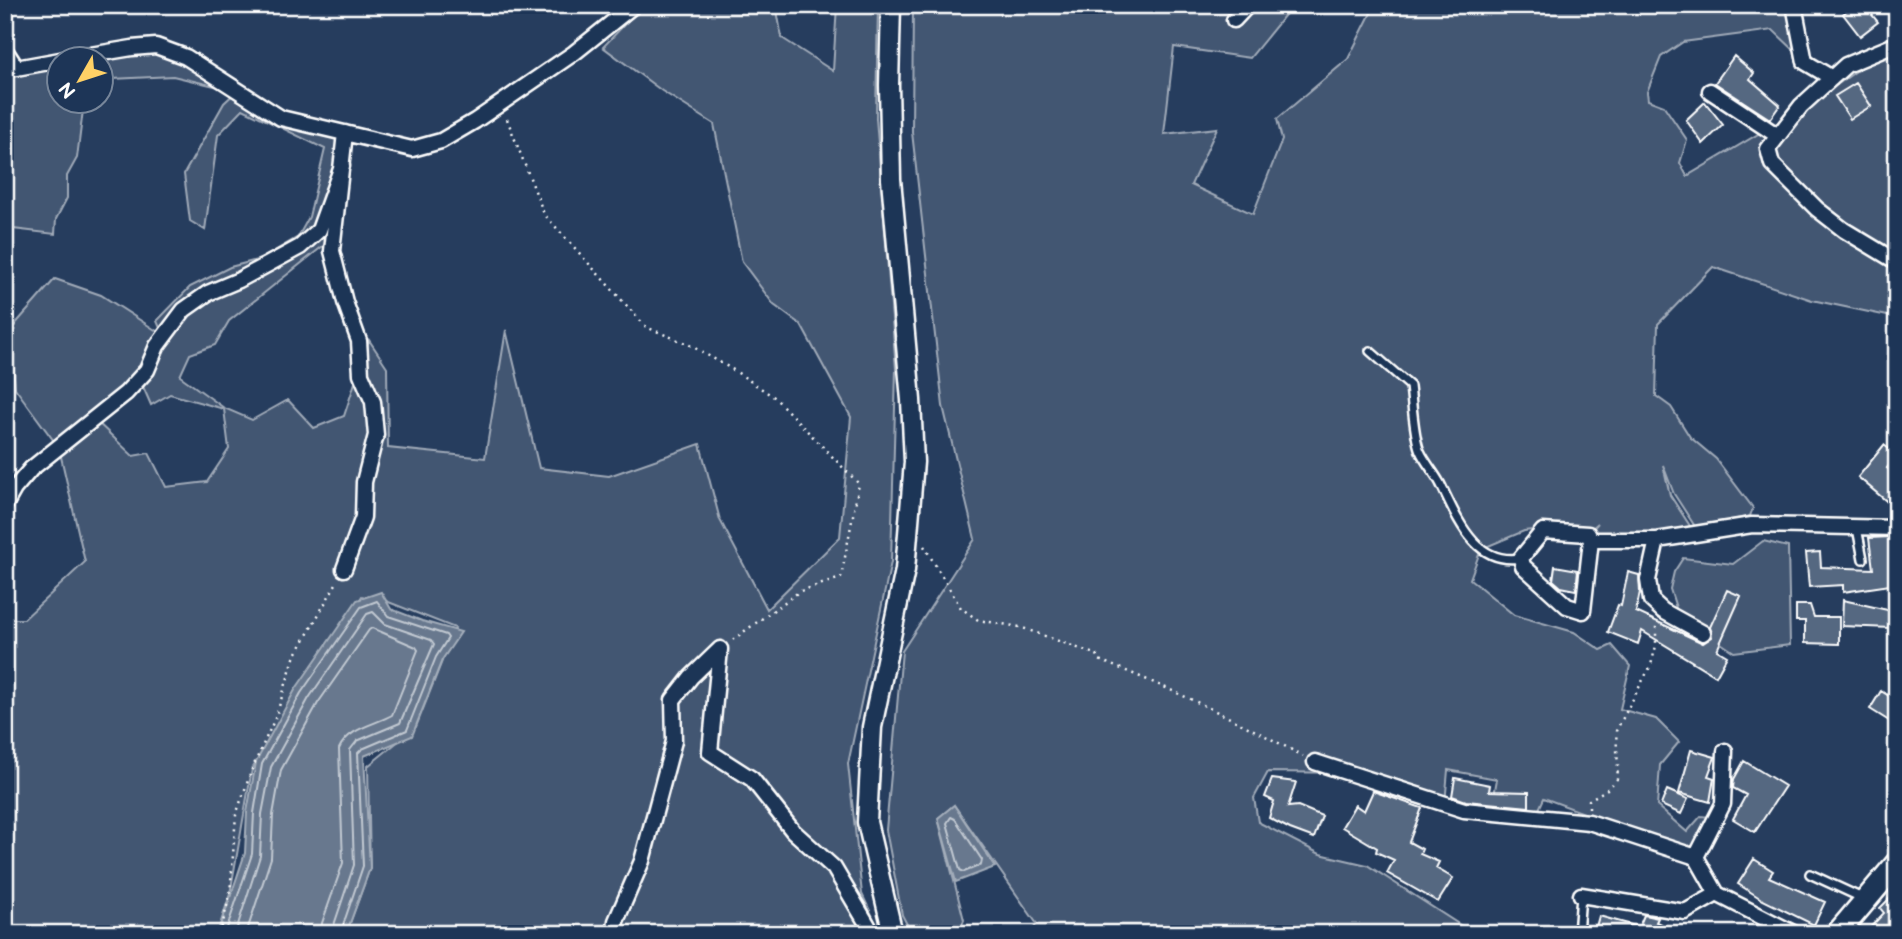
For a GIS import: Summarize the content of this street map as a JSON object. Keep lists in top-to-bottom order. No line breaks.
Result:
{"north":"bottom left"}
